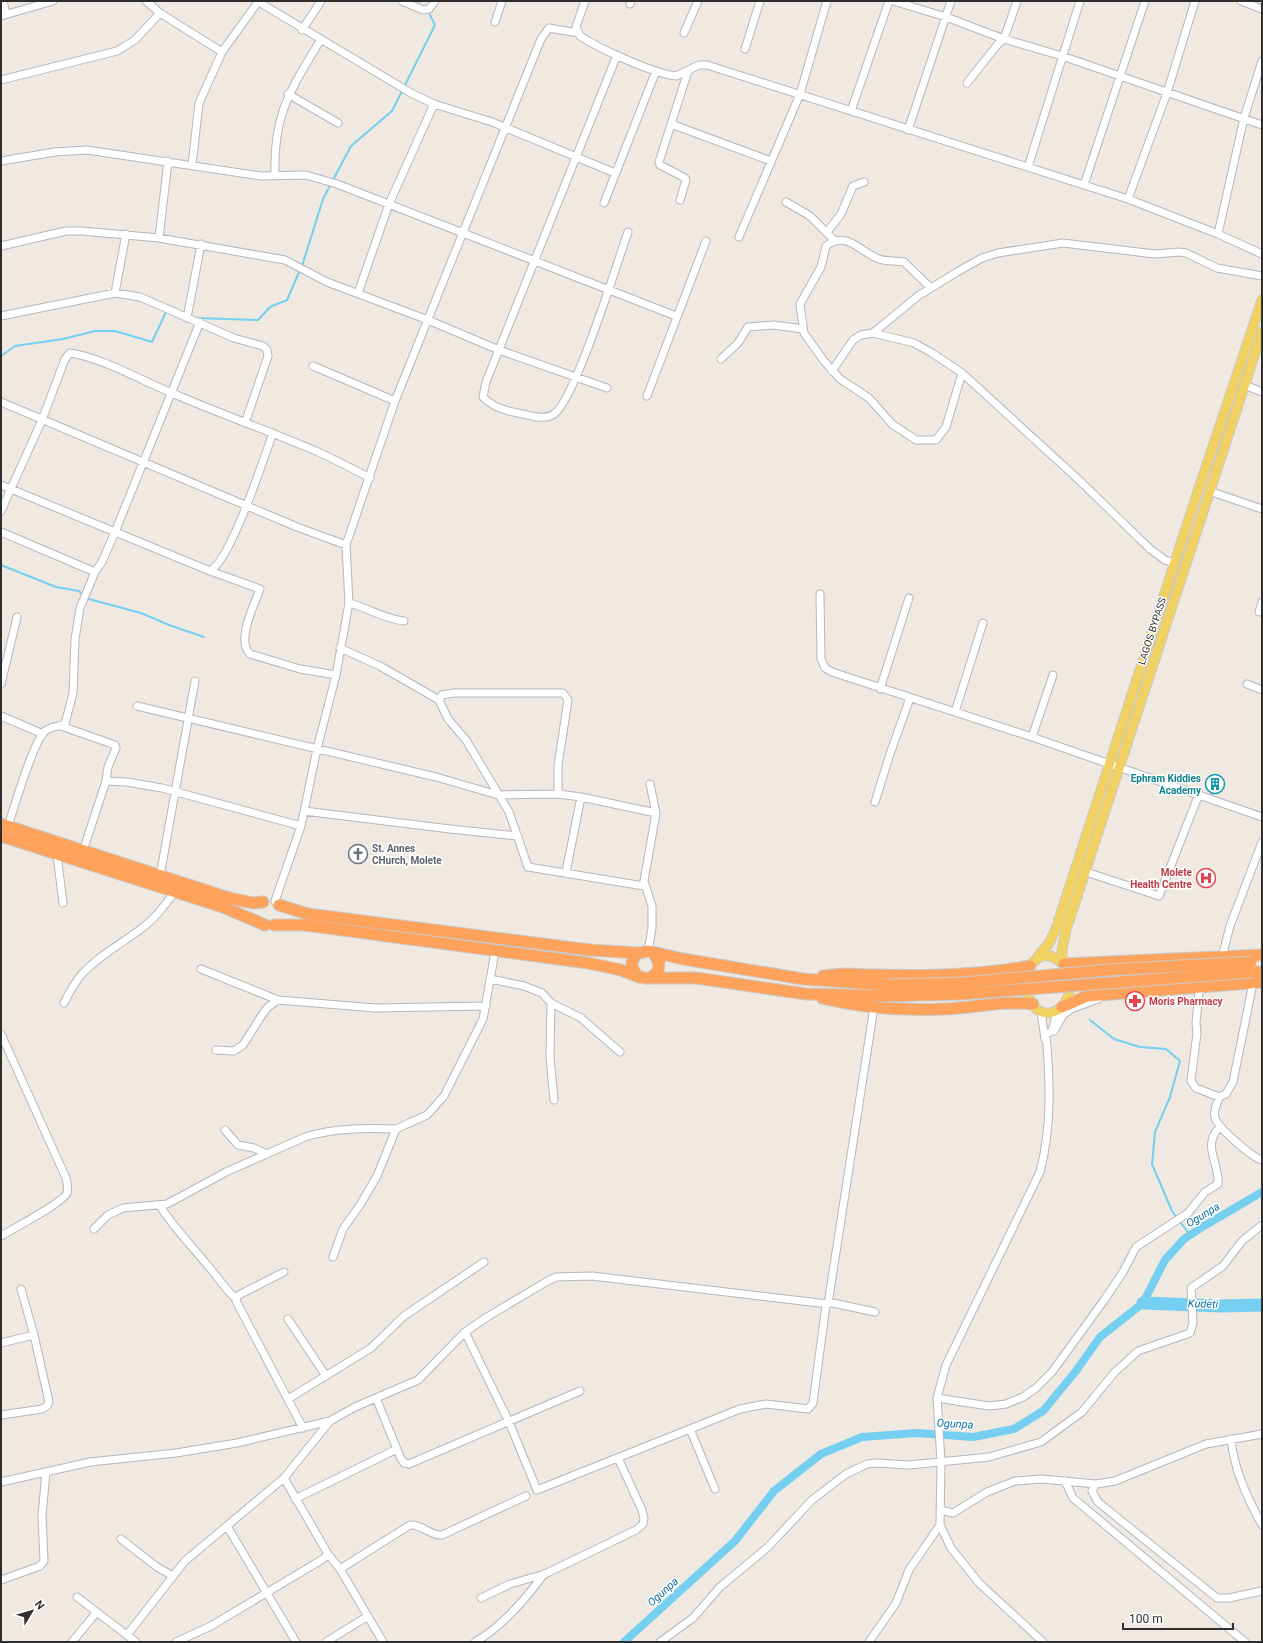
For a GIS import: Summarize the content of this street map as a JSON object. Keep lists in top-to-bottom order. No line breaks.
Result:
{"streets":{"main road":["LAGOS BYPASS"]},"water":["Ogunpa","Kudeti"],"places":{"building":["Ephram Kiddies Academy"],"church":["St. Annes CHurch, Molete"],"hospital":["Molete Health Centre"],"pharmacy":["Moris Pharmacy"]},"scale_bar":"100 m","north":"top right"}
